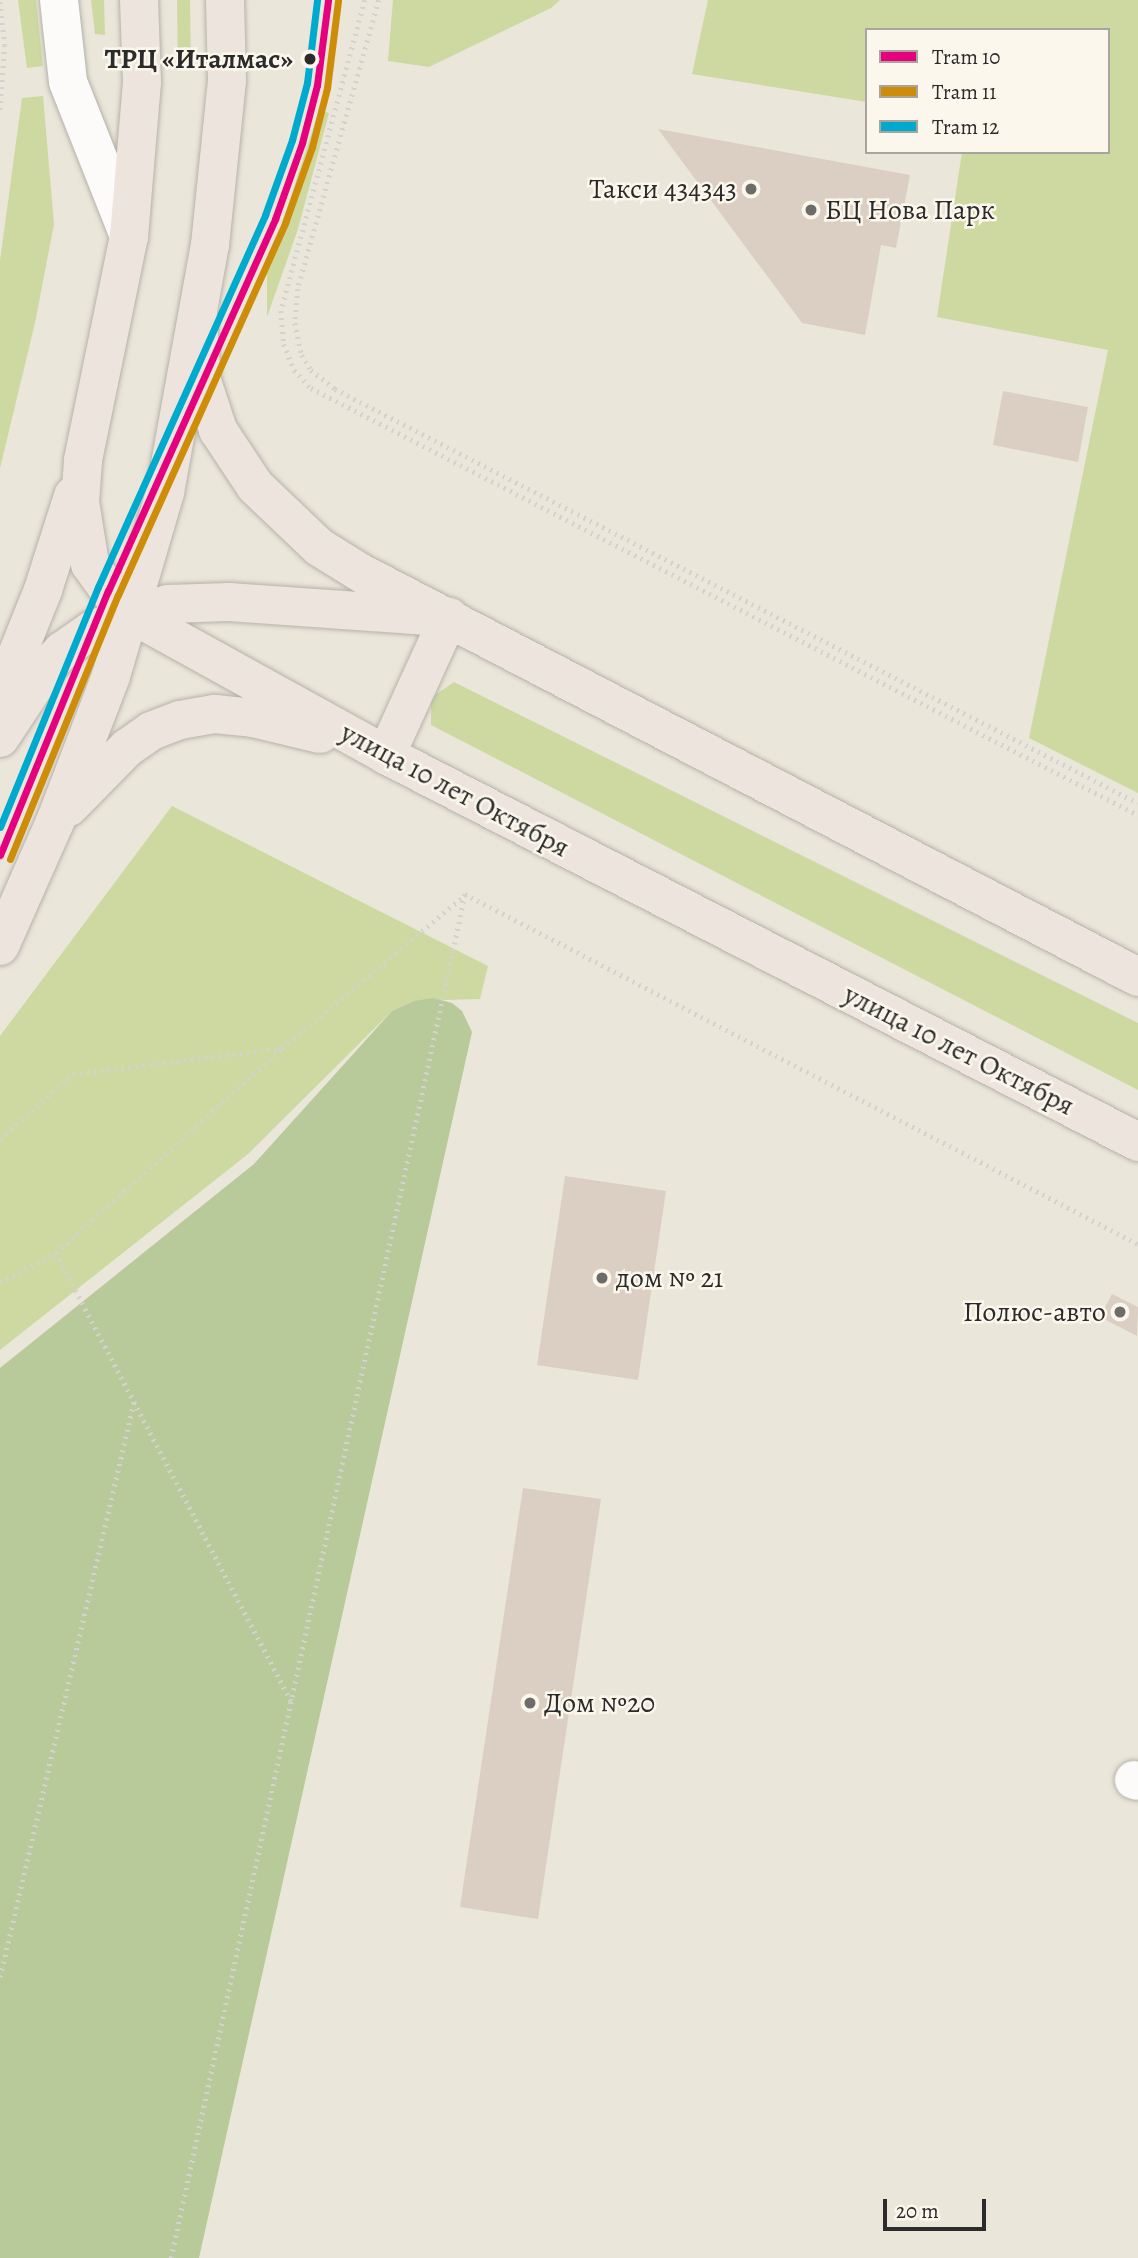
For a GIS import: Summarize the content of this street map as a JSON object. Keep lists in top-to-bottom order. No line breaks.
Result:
{"streets":{"main road":["улица 10 лет Октября"]},"places":["ТРЦ «Италмас»","Такси 434343","БЦ Нова Парк","дом № 21","Полюс-авто","Дом №20"],"lines":["tram line 10","tram line 12","tram line 11"],"legend":["Tram 10","Tram 11","Tram 12"],"scale_bar":"20 m"}
